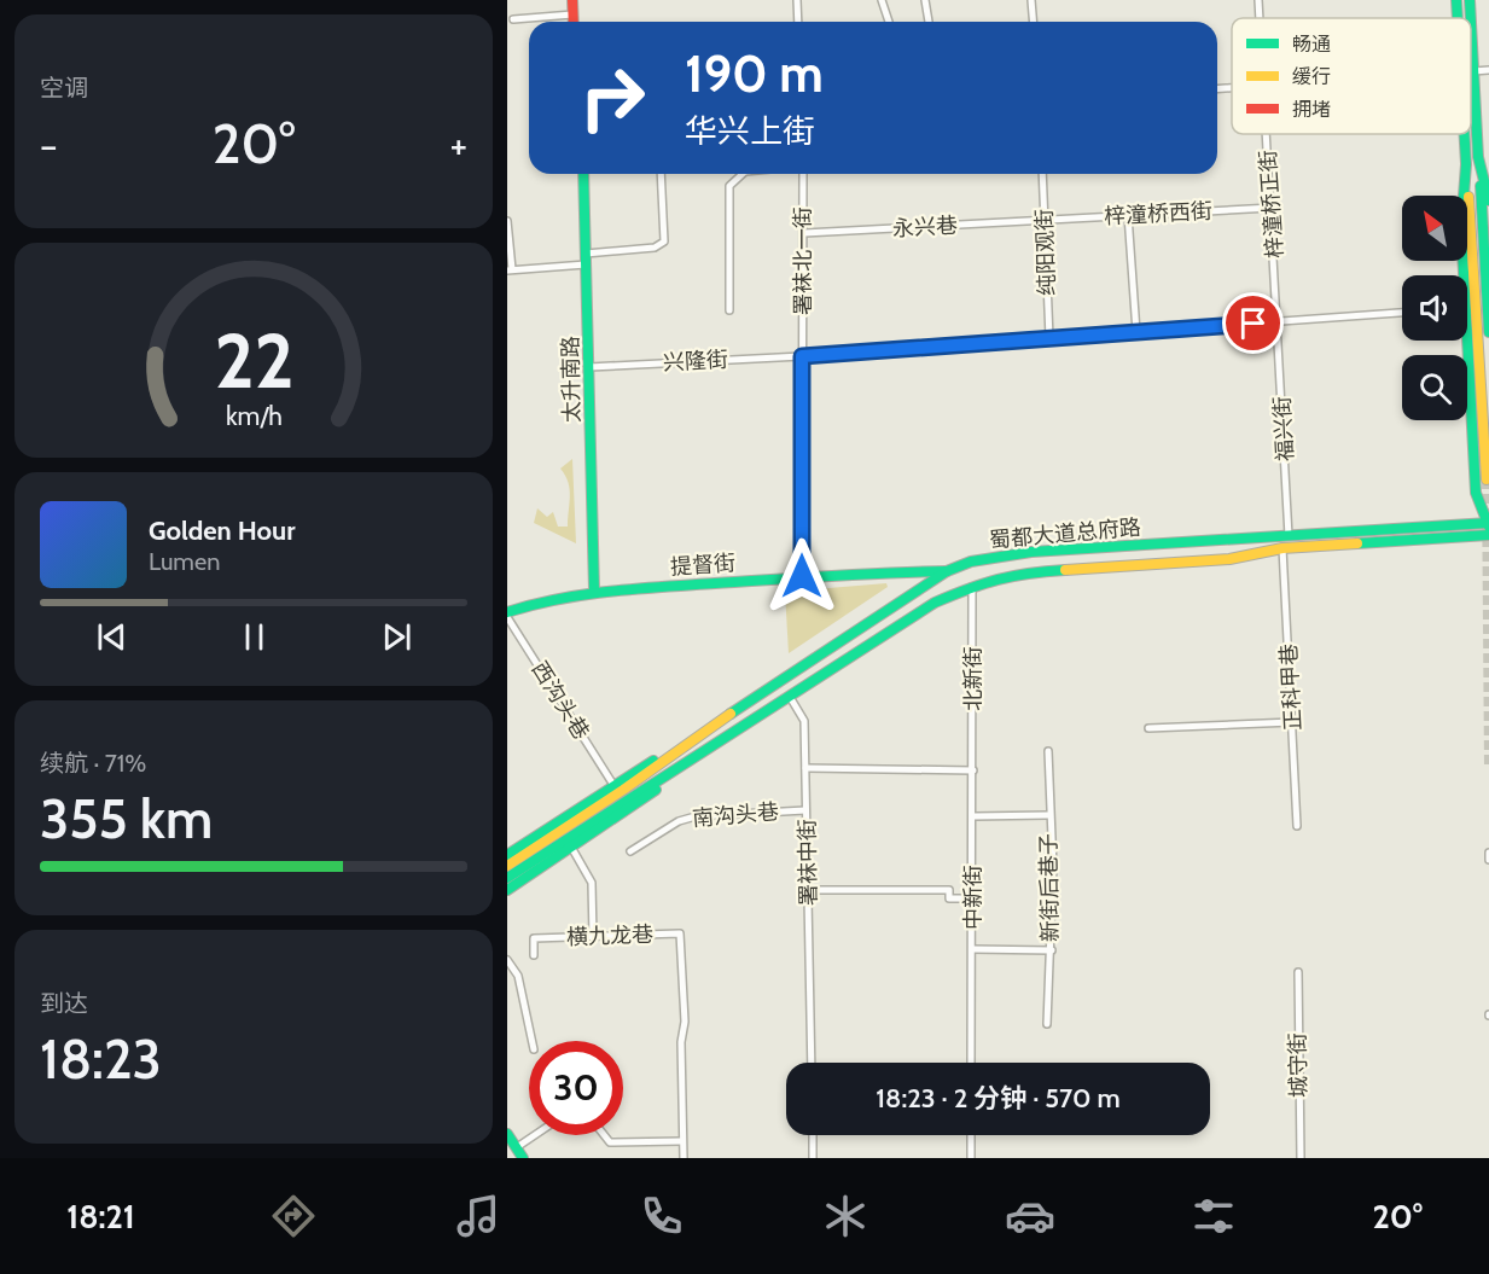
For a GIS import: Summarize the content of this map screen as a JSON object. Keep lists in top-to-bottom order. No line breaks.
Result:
{"streets":{"main road":["太升南路","蜀都大道总府路","提督街"],"street":["梓潼桥正街","梓潼桥西街","永兴巷","纯阳观街","署袜北一街","兴隆街","福兴街","北新街","正科甲巷","西沟头巷","南沟头巷","署袜中街","新街后巷子","中新街","横九龙巷","城守街"]},"crossings":[["梓潼桥正街","梓潼桥西街"],["梓潼桥正街","兴隆街"],["梓潼桥正街","福兴街"],["梓潼桥西街","永兴巷"],["梓潼桥西街","纯阳观街"],["永兴巷","纯阳观街"],["永兴巷","署袜北一街"],["纯阳观街","兴隆街"],["署袜北一街","兴隆街"],["署袜北一街","提督街"],["兴隆街","太升南路"],["兴隆街","福兴街"],["太升南路","提督街"],["福兴街","蜀都大道总府路"],["蜀都大道总府路","提督街"],["蜀都大道总府路","北新街"],["蜀都大道总府路","正科甲巷"],["蜀都大道总府路","西沟头巷"],["蜀都大道总府路","署袜中街"],["提督街","西沟头巷"],["北新街","中新街"],["南沟头巷","署袜中街"]],"legend":["畅通","缓行","拥堵"],"north":"top left","page":{"tile":["空调",["续航 · 71%","355 km"],["到达","18:23"]],"turn":["190 m","华兴上街"],"heat":["−","20°","+"],"song":["Golden Hour","Lumen"],"limit":"30","trip":"18:23 · 2 分钟 · 570 m","tabs":["18:21","20°"],"gauge":["22","km/h"]}}
